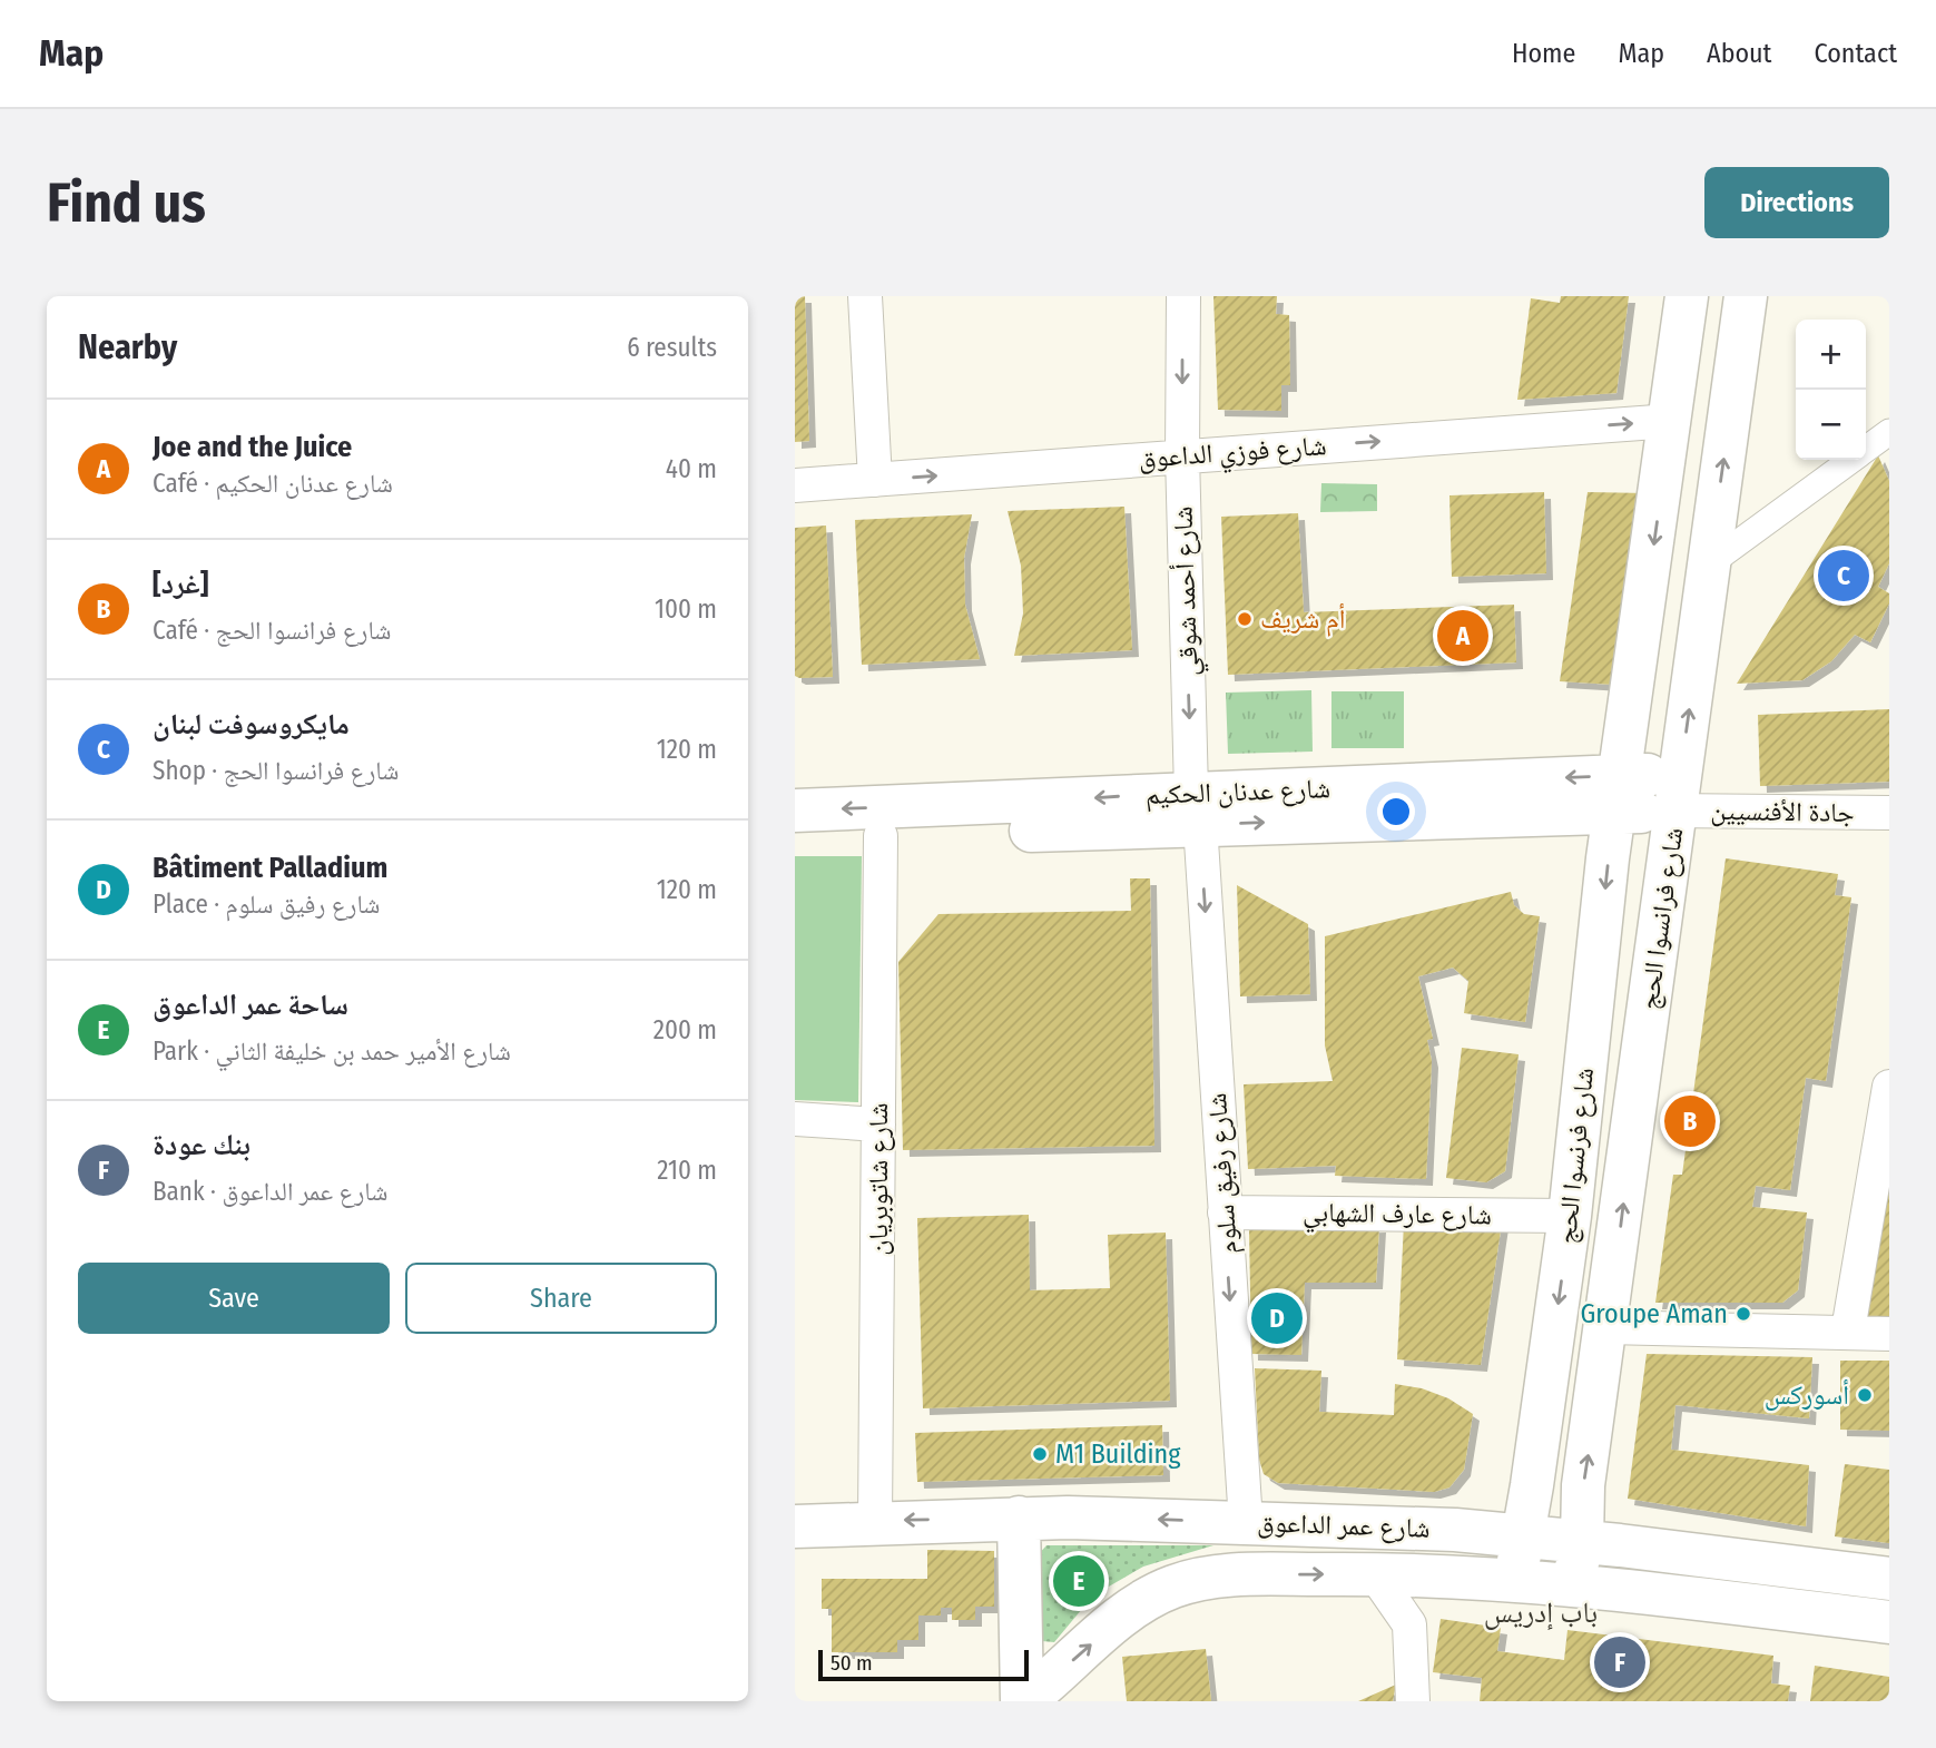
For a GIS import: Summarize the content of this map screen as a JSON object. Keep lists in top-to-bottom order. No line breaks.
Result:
{"streets":{"street":["شارع فوزي الداعوق","شارع أحمد شوقي","شارع عدنان الحكيم","جادة الأفنسيين","شارع فرانسوا الحج","شارع فرنسوا الحج","شارع رفيق سلوم","شارع شاتوبريان","شارع عارف الشهابي","شارع عمر الداعوق"]},"crossings":[["شارع فوزي الداعوق","شارع أحمد شوقي"],["شارع أحمد شوقي","شارع عدنان الحكيم"],["شارع أحمد شوقي","شارع رفيق سلوم"],["شارع عدنان الحكيم","جادة الأفنسيين"],["شارع عدنان الحكيم","شارع فرانسوا الحج"],["شارع عدنان الحكيم","شارع فرنسوا الحج"],["شارع عدنان الحكيم","شارع رفيق سلوم"],["شارع عدنان الحكيم","شارع شاتوبريان"],["جادة الأفنسيين","شارع فرانسوا الحج"],["شارع فرانسوا الحج","شارع عمر الداعوق"],["شارع فرنسوا الحج","شارع عارف الشهابي"],["شارع فرنسوا الحج","شارع عمر الداعوق"],["شارع رفيق سلوم","شارع عارف الشهابي"],["شارع رفيق سلوم","شارع عمر الداعوق"],["شارع شاتوبريان","شارع عمر الداعوق"]],"one_way":["شارع فوزي الداعوق","شارع أحمد شوقي","شارع رفيق سلوم"],"districts":["باب إدريس"],"places":["أم شريف","Groupe Aman","أسوركس","M1 Building"],"scale_bar":"50 m","page":{"header":"Map","nav":["Home","Map","About","Contact"],"buttons":["Directions",["Save","Share"]],"title":"Find us","heading":["Nearby","6 results"],"map_buttons":["+","−"],"list":[{"mark":"A","name":"Joe and the Juice","note":"Café · شارع عدنان الحكيم","value":"40 m"},{"mark":"B","name":"[غرد]","note":"Café · شارع فرانسوا الحج","value":"100 m"},{"mark":"C","name":"مايكروسوفت لبنان","note":"Shop · شارع فرانسوا الحج","value":"120 m"},{"mark":"D","name":"Bâtiment Palladium","note":"Place · شارع رفيق سلوم","value":"120 m"},{"mark":"E","name":"ساحة عمر الداعوق","note":"Park · شارع الأمير حمد بن خليفة الثاني","value":"200 m"},{"mark":"F","name":"بنك عودة","note":"Bank · شارع عمر الداعوق","value":"210 m"}],"pins":["C","A","B","D","E","F"],"scale":"50 m"}}
